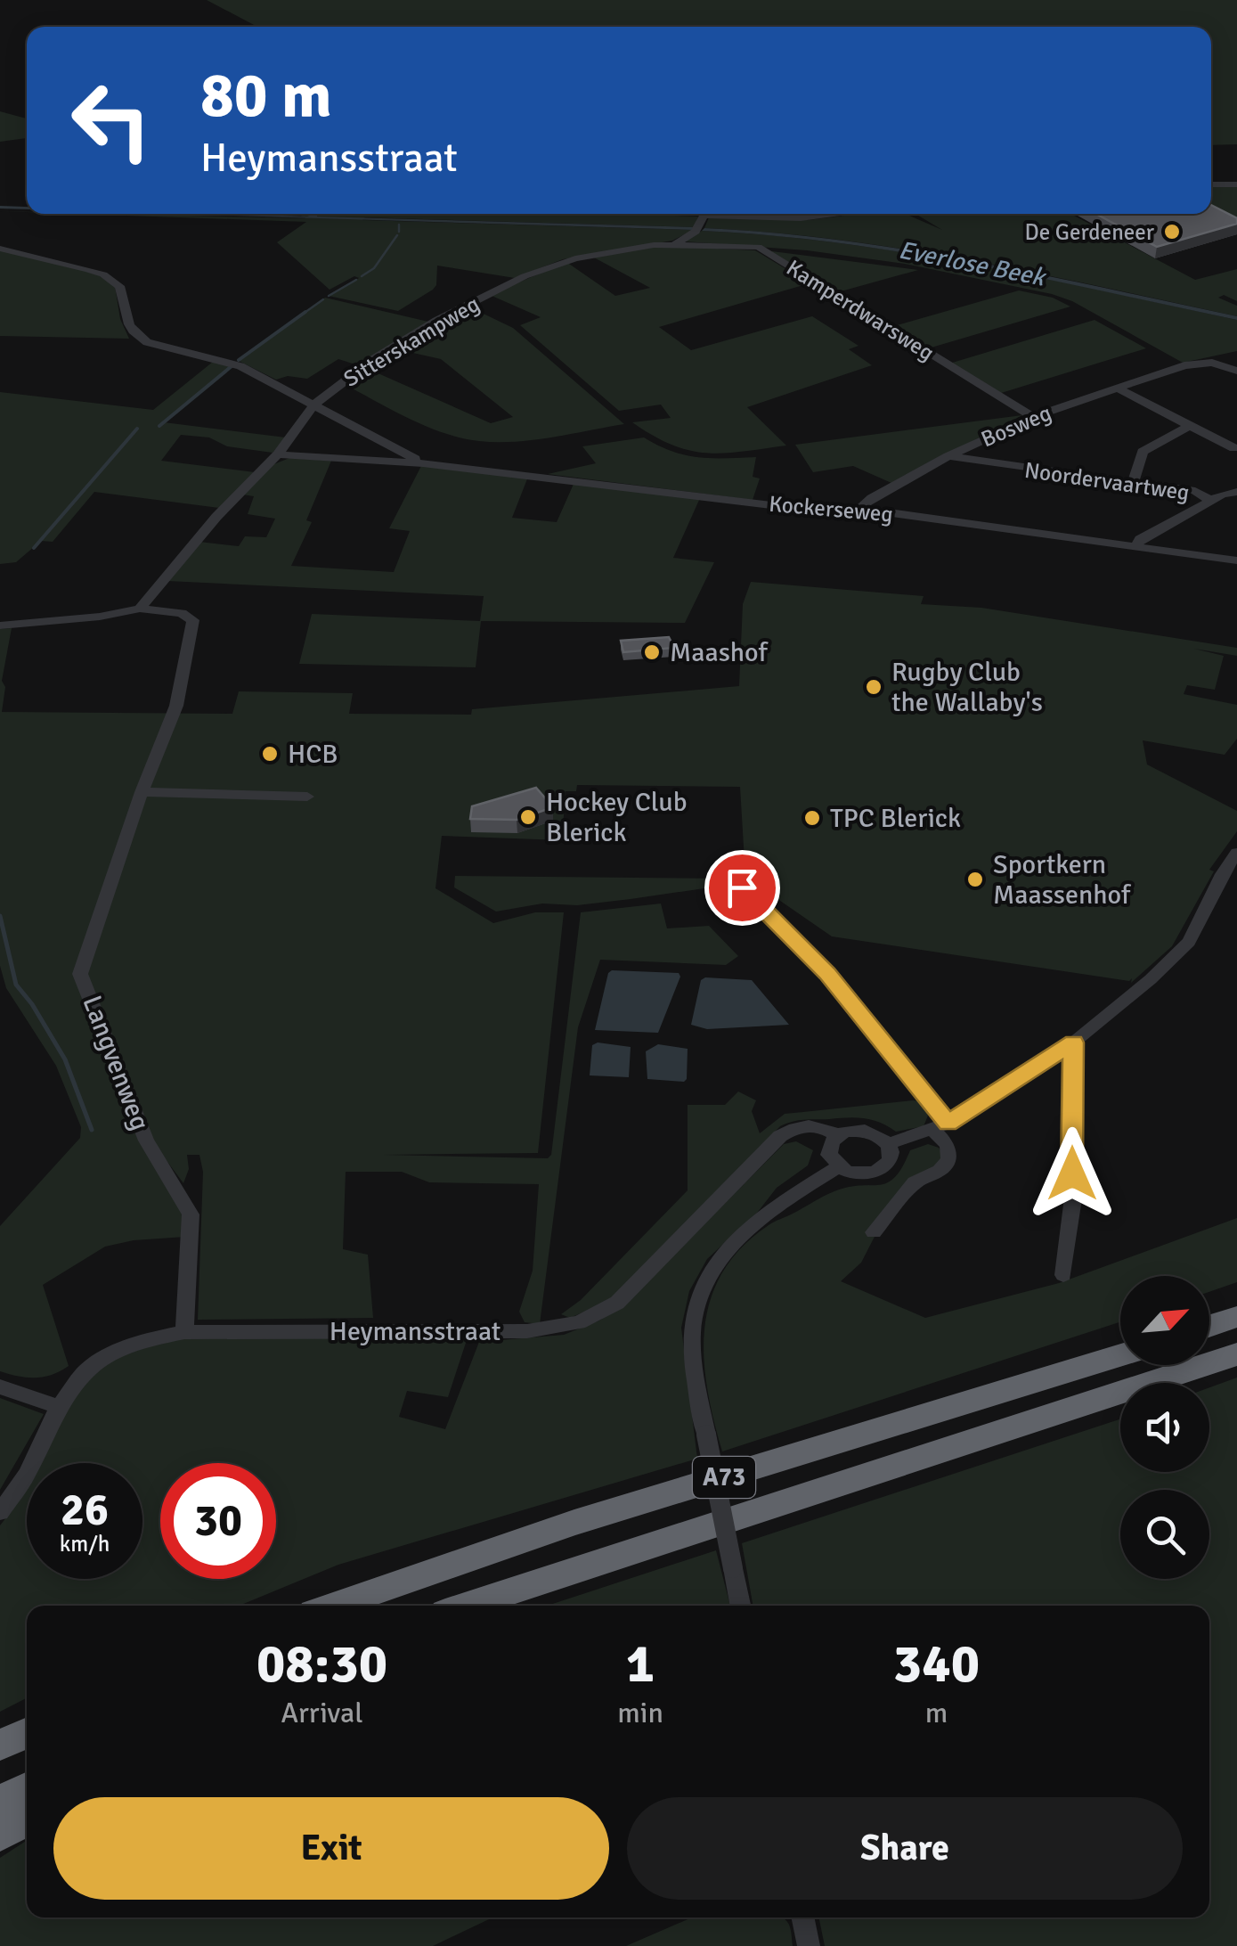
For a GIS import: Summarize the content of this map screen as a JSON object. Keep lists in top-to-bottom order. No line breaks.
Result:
{"streets":{"highway":["A73"],"street":["Kamperdwarsweg","Sitterskampweg","Bosweg","Noordervaartweg","Kockerseweg","Langvenweg","Heymansstraat"]},"crossings":[["Kamperdwarsweg","Sitterskampweg"],["Kamperdwarsweg","Bosweg"],["Sitterskampweg","Kockerseweg"],["Sitterskampweg","Langvenweg"],["Bosweg","Noordervaartweg"],["Bosweg","Kockerseweg"],["Noordervaartweg","Kockerseweg"],["Langvenweg","Heymansstraat"]],"water":["Everlose Beek"],"places":["De Gerdeneer","Maashof","Rugby Club the Wallaby's","HCB","Hockey Club Blerick","TPC Blerick","Sportkern Maassenhof"],"north":"top right","page":{"turn":["80 m","Heymansstraat"],"speed":"26 km/h","limit":"30","eta":["08:30","Arrival","1","min","340","m"],"buttons":["Exit","Share"]}}
